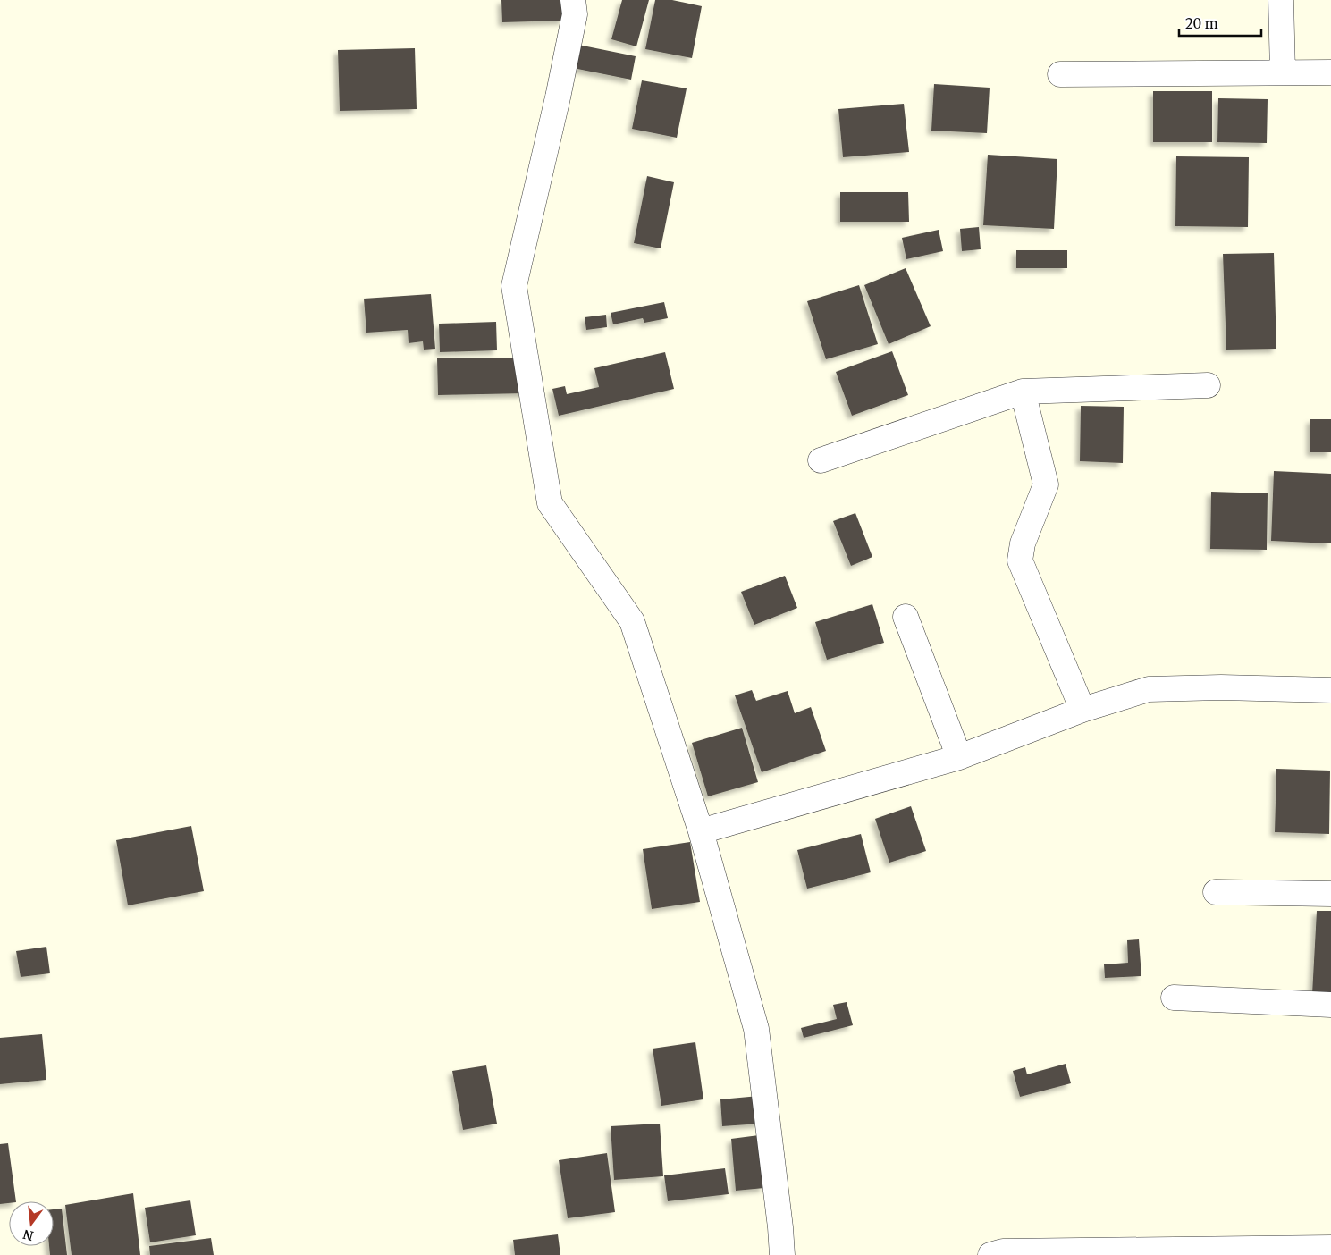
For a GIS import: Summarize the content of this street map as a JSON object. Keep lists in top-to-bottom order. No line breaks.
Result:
{"scale_bar":"20 m","north":"bottom"}
